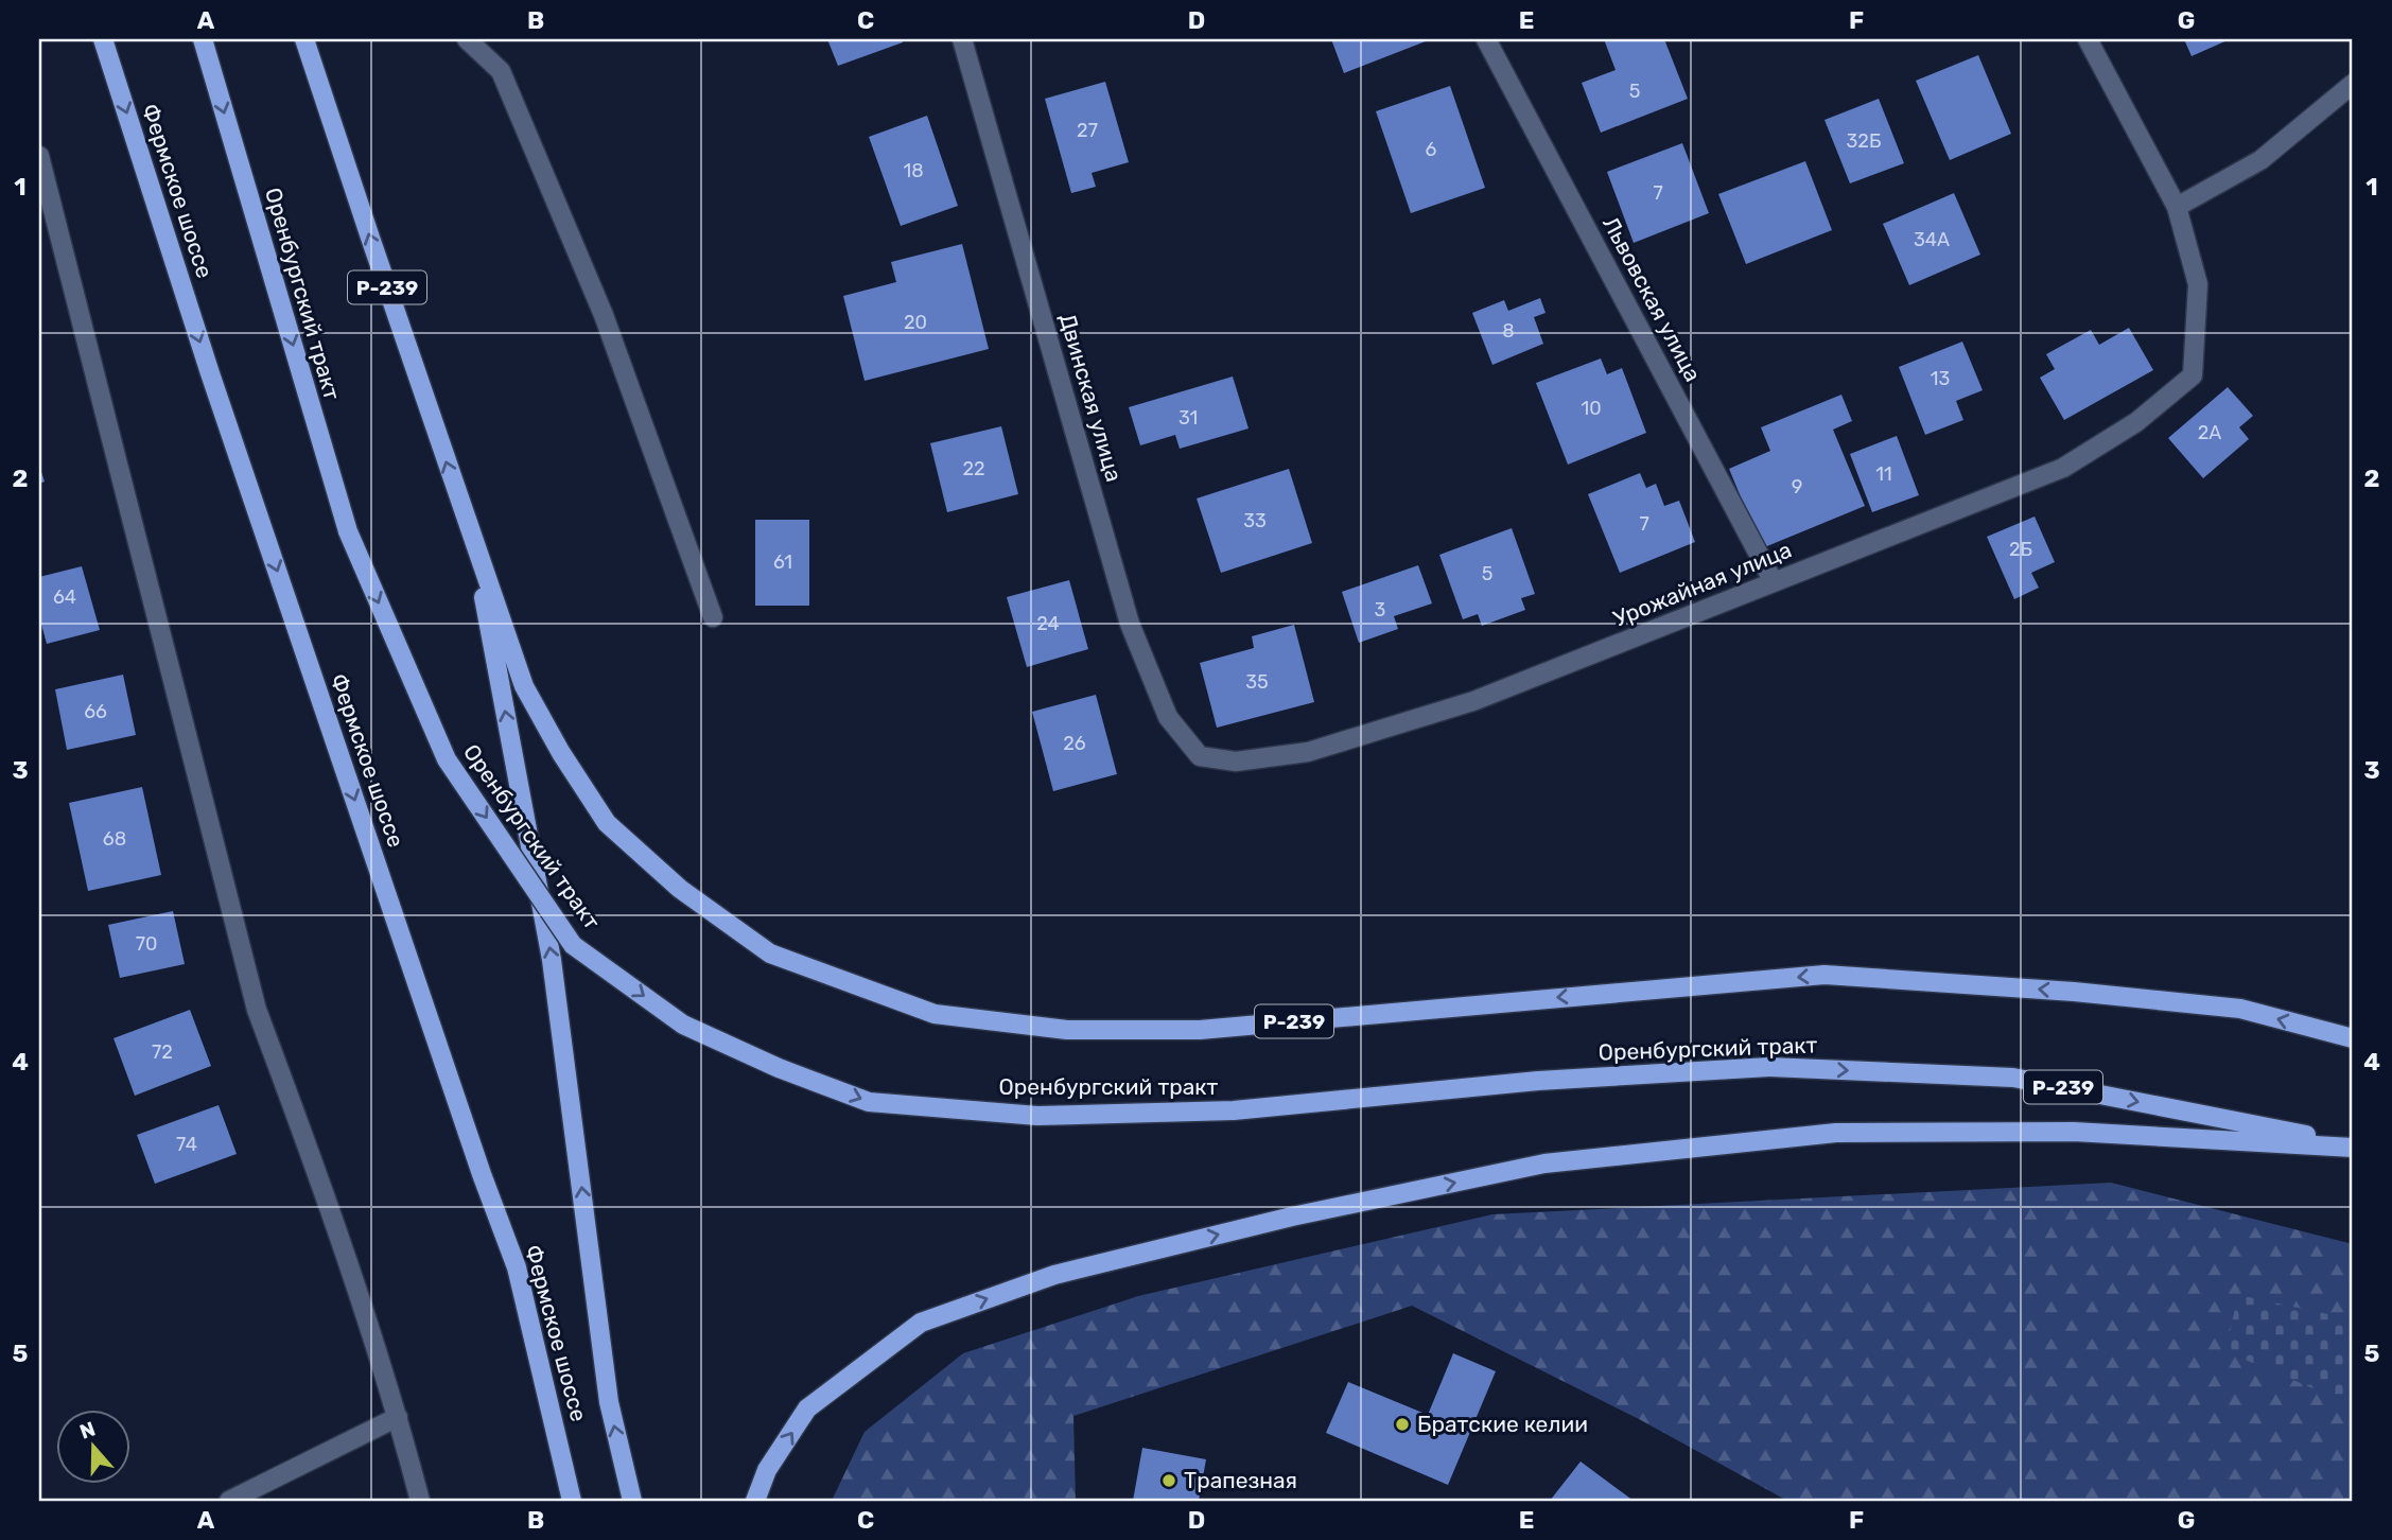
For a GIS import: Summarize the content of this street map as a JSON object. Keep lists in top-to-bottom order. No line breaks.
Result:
{"streets":{"main road":["Фермское шоссе","Р-239","Оренбургский тракт"],"street":["Львовская улица","Двинская улица","Урожайная улица"]},"crossings":[["Фермское шоссе","Р-239"],["Львовская улица","Урожайная улица"],["Двинская улица","Урожайная улица"]],"places":["Братские келии","Трапезная"],"house_numbers":["5","27","32Б","6","18","7","34А","20","8","13","10","31","2А","22","11","9","33","7","2Б","61","5","64","3","24","35","66","26","68","70","72","74"],"north":"top","grid":{"columns":["A","B","C","D","E","F","G"],"rows":["1","2","3","4","5"]}}
